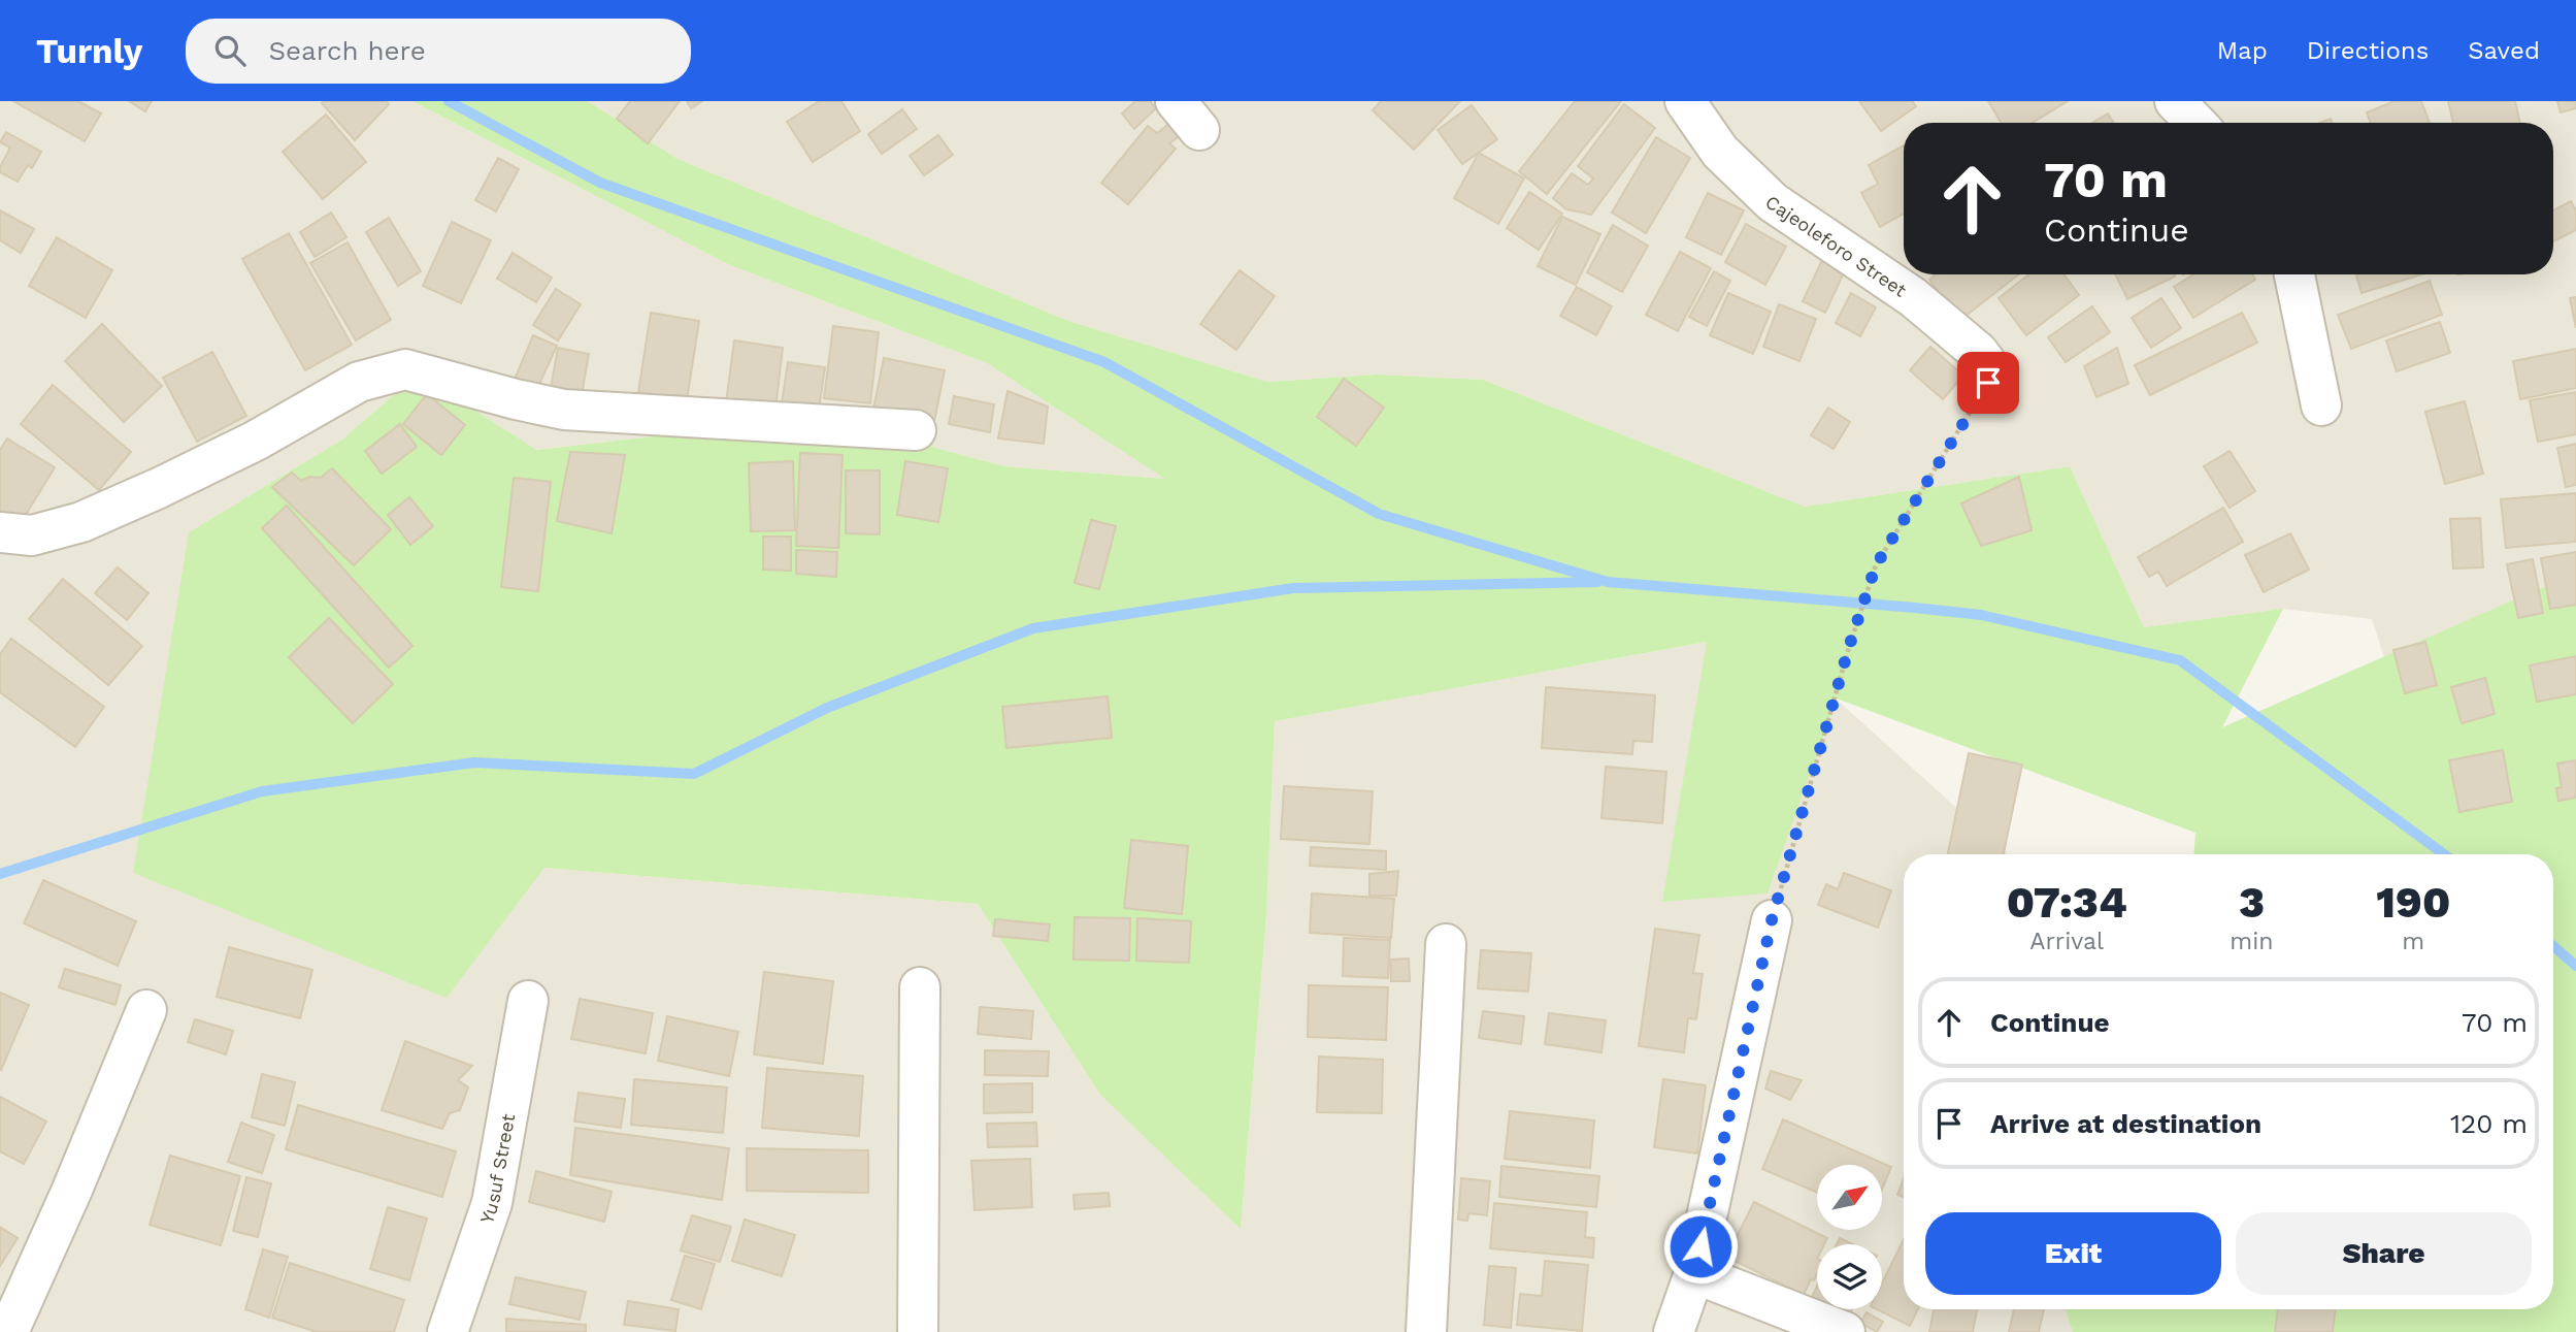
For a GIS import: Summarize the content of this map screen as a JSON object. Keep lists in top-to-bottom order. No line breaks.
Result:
{"streets":{"street":["Cajeoleforo Street","Yusuf Street"]},"north":"top right","page":{"header":"Turnly","search":"Search here","nav":["Map","Directions","Saved"],"turn":["70 m","Continue"],"eta":["07:34","Arrival","3","min","190","m"],"list":[{"name":"Continue","value":"70 m"},{"name":"Arrive at destination","value":"120 m"}],"buttons":["Exit","Share"]}}
